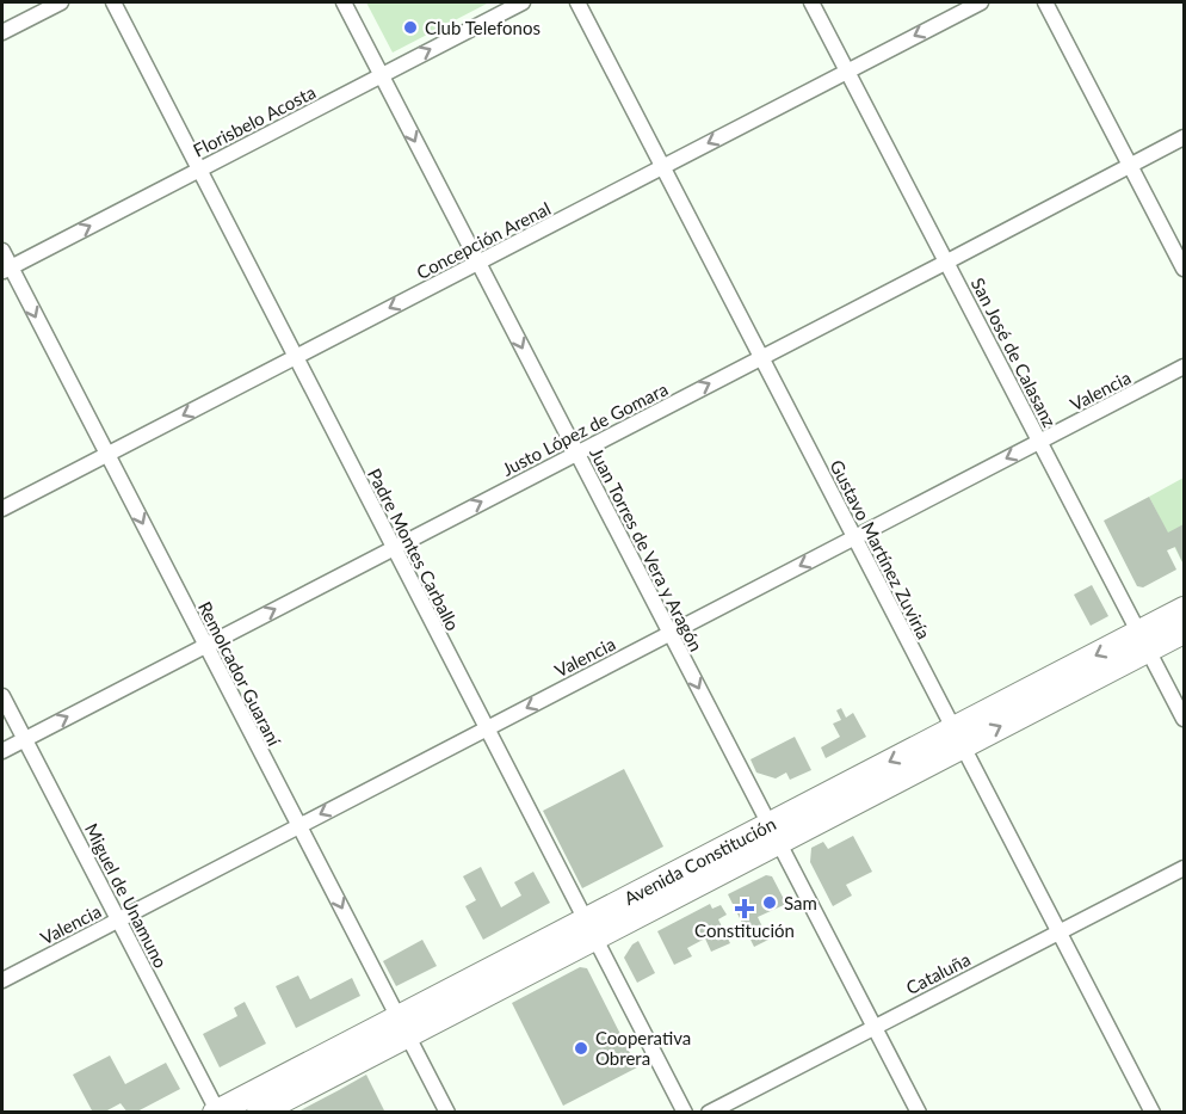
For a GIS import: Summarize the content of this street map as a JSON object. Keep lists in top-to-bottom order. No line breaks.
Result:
{"streets":{"main road":["Avenida Constitución"],"street":["Florisbelo Acosta","Concepción Arenal","San José de Calasanz","Valencia","Justo López de Gomara","Padre Montes Carballo","Juan Torres de Vera y Aragón","Gustavo Martínez Zuviría","Remolcador Guaraní","Miguel de Unamuno","Cataluña"]},"crossings":[["Florisbelo Acosta","Padre Montes Carballo"],["Florisbelo Acosta","Juan Torres de Vera y Aragón"],["Florisbelo Acosta","Remolcador Guaraní"],["Concepción Arenal","San José de Calasanz"],["Concepción Arenal","Padre Montes Carballo"],["Concepción Arenal","Juan Torres de Vera y Aragón"],["Concepción Arenal","Gustavo Martínez Zuviría"],["Concepción Arenal","Remolcador Guaraní"],["San José de Calasanz","Valencia"],["San José de Calasanz","Justo López de Gomara"],["San José de Calasanz","Avenida Constitución"],["Valencia","Padre Montes Carballo"],["Valencia","Juan Torres de Vera y Aragón"],["Valencia","Gustavo Martínez Zuviría"],["Valencia","Remolcador Guaraní"],["Valencia","Miguel de Unamuno"],["Justo López de Gomara","Padre Montes Carballo"],["Justo López de Gomara","Juan Torres de Vera y Aragón"],["Justo López de Gomara","Gustavo Martínez Zuviría"],["Justo López de Gomara","Remolcador Guaraní"],["Justo López de Gomara","Miguel de Unamuno"],["Padre Montes Carballo","Avenida Constitución"],["Juan Torres de Vera y Aragón","Avenida Constitución"],["Juan Torres de Vera y Aragón","Cataluña"],["Gustavo Martínez Zuviría","Avenida Constitución"],["Gustavo Martínez Zuviría","Cataluña"],["Remolcador Guaraní","Avenida Constitución"],["Avenida Constitución","Miguel de Unamuno"]],"one_way":["Florisbelo Acosta","Concepción Arenal","Valencia","Justo López de Gomara","Juan Torres de Vera y Aragón","Remolcador Guaraní"],"places":{"other":["Club Telefonos","Sam","Cooperativa Obrera"],"health":["Constitución"]}}
